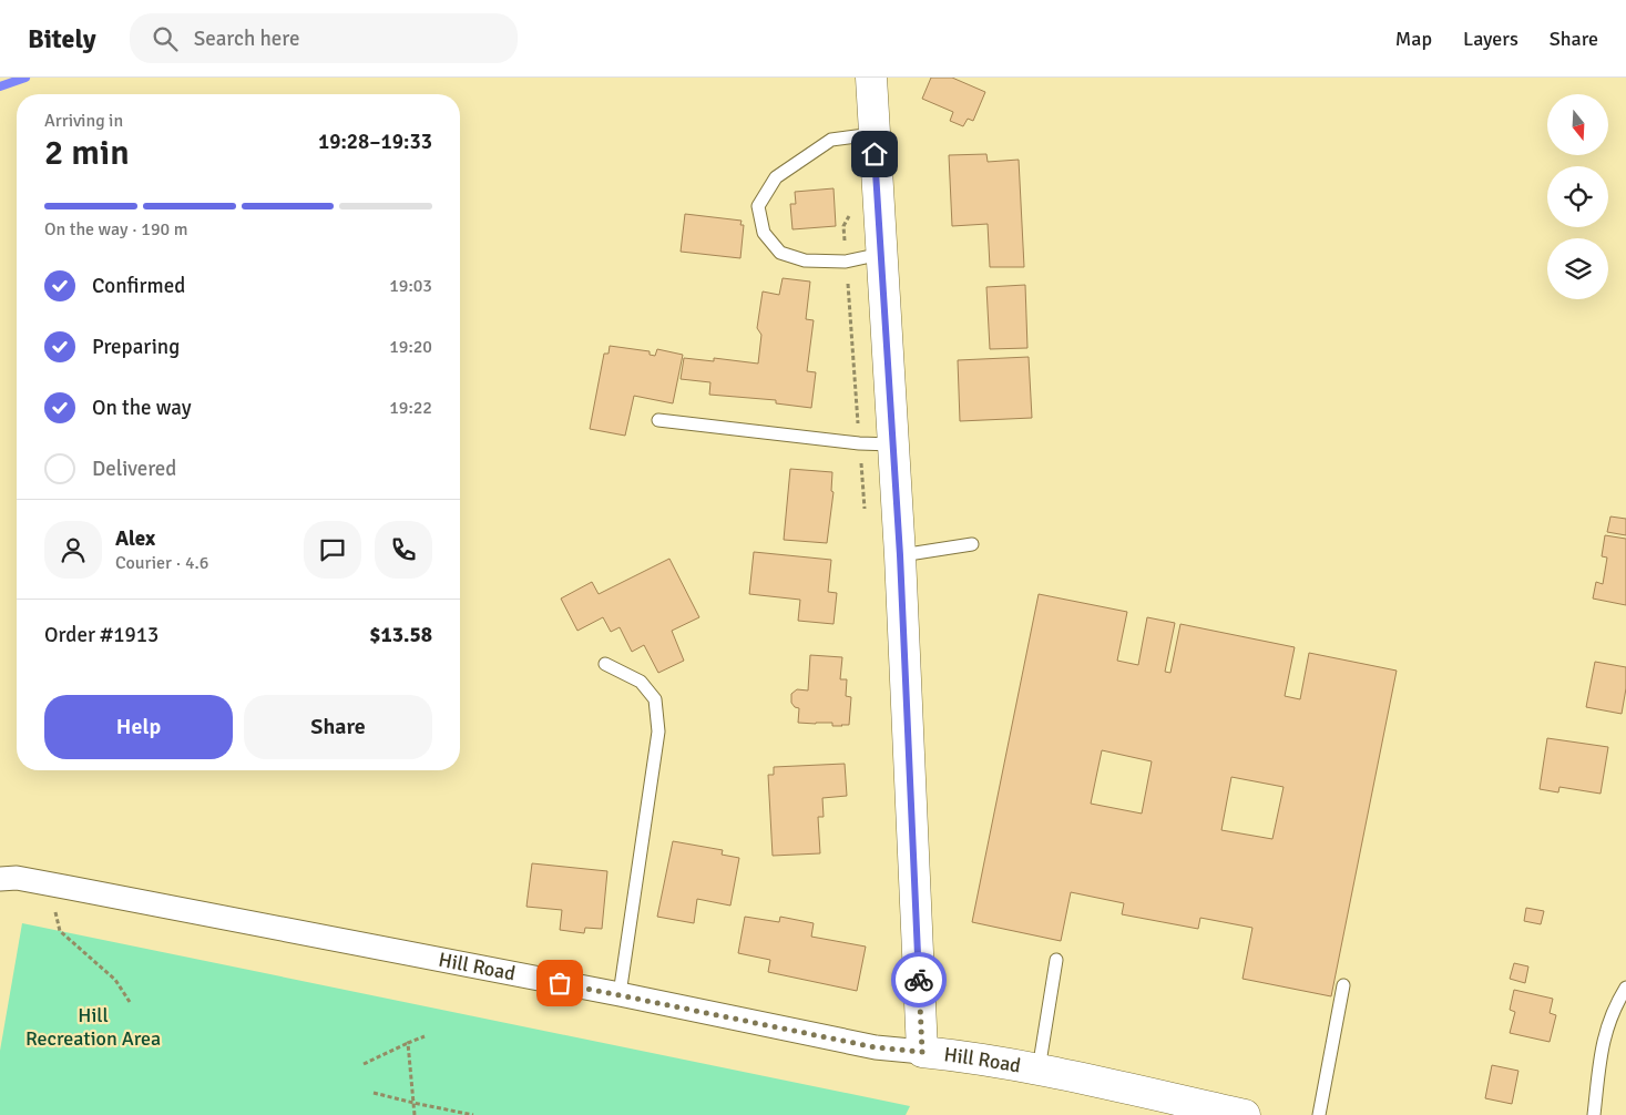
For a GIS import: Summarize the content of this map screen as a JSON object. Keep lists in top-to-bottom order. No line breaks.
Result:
{"streets":{"street":["Hill Road"]},"parks":["Hill Recreation Area"],"north":"bottom","page":{"header":"Bitely","search":"Search here","nav":["Map","Layers","Share"],"heading":["2 min","Arriving in","19:28–19:33"],"panel":["Alex","Courier · 4.6","Order #1913","$13.58"],"bar":"On the way · 190 m","list":[["Confirmed","19:03"],["Preparing","19:20"],["On the way","19:22"],"Delivered"],"buttons":["Help","Share"]}}
